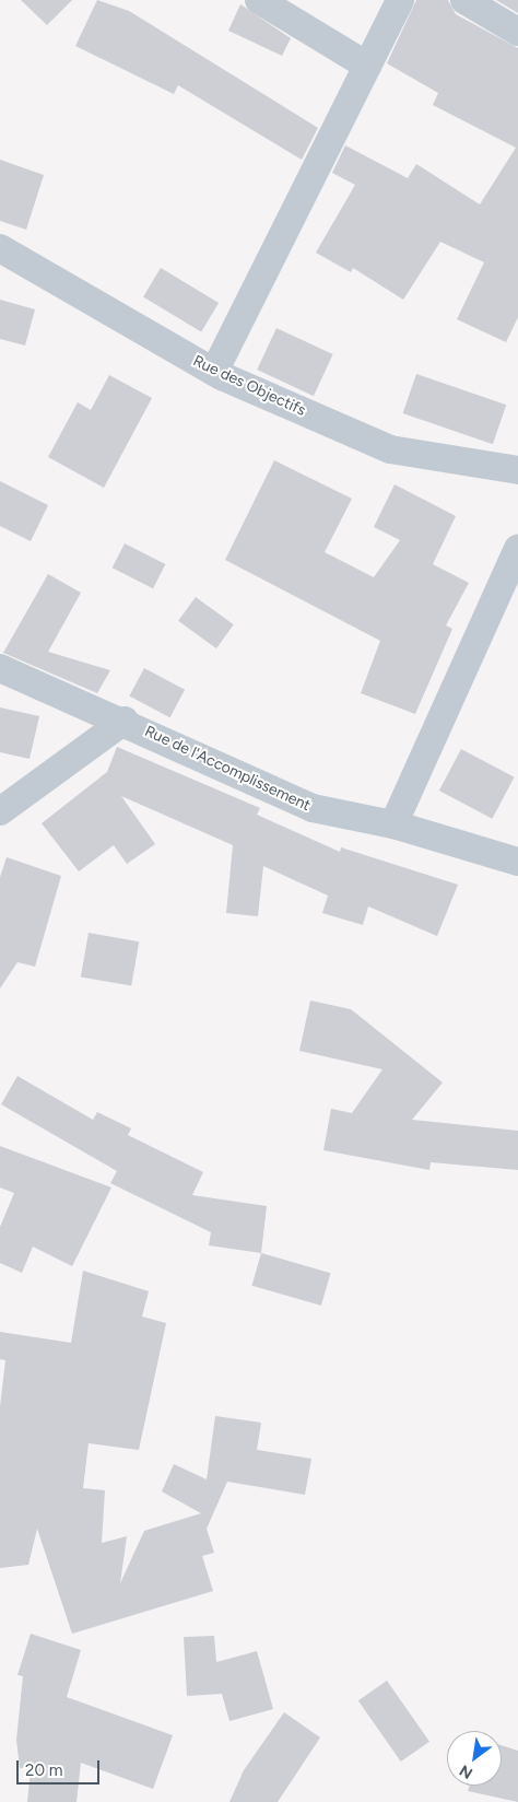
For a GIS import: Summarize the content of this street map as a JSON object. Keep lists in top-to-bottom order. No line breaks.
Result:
{"streets":{"street":["Rue des Objectifs","Rue de l'Accomplissement"]},"scale_bar":"20 m","north":"bottom left"}
